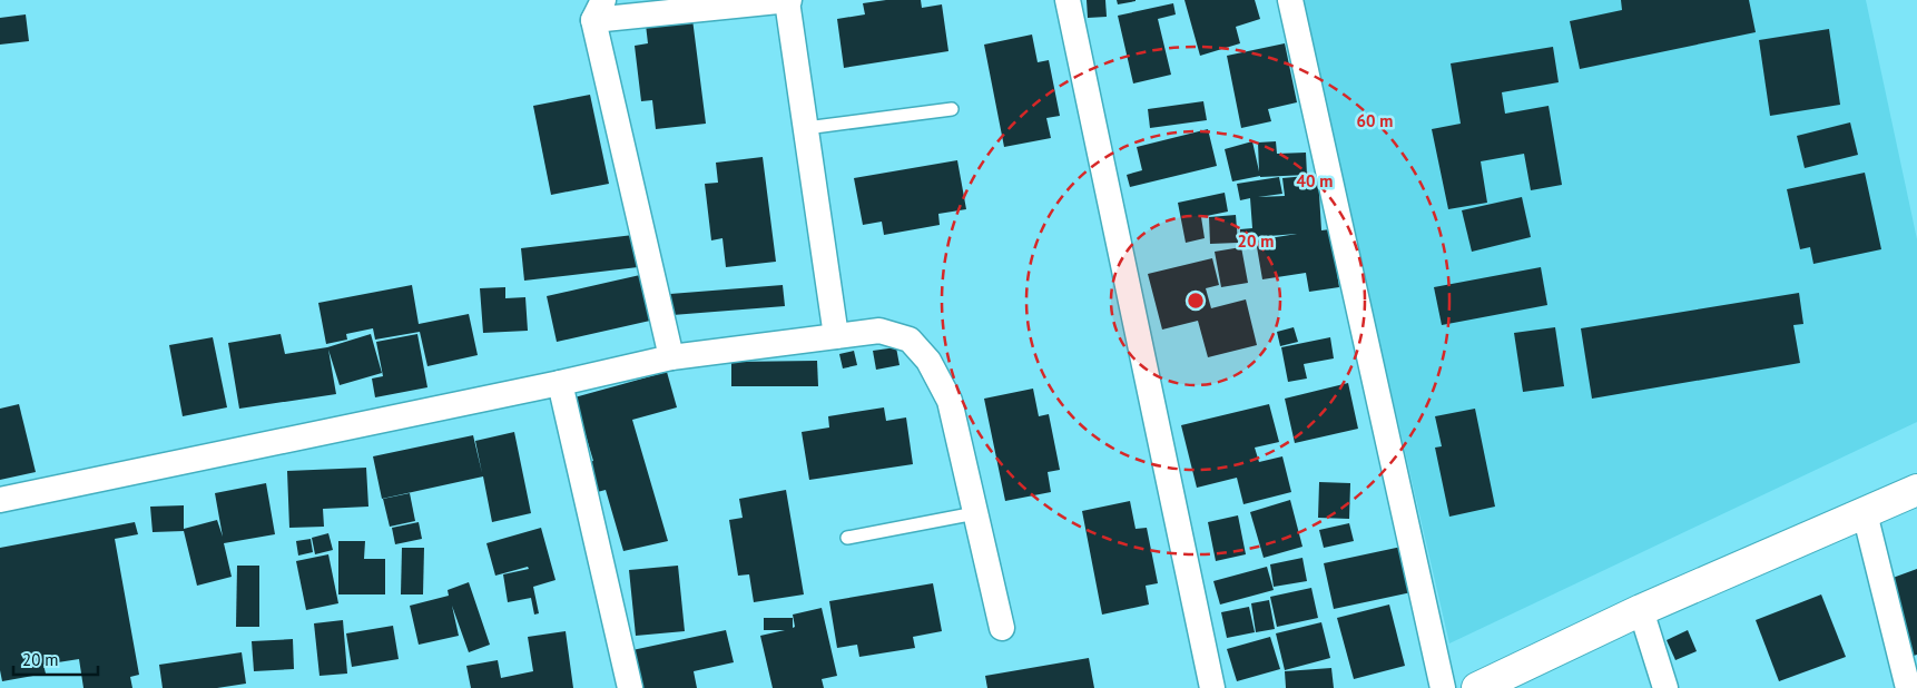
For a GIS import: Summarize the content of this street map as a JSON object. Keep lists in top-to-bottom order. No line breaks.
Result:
{"scale_bar":"20 m","rings":["60 m","40 m","20 m"]}
